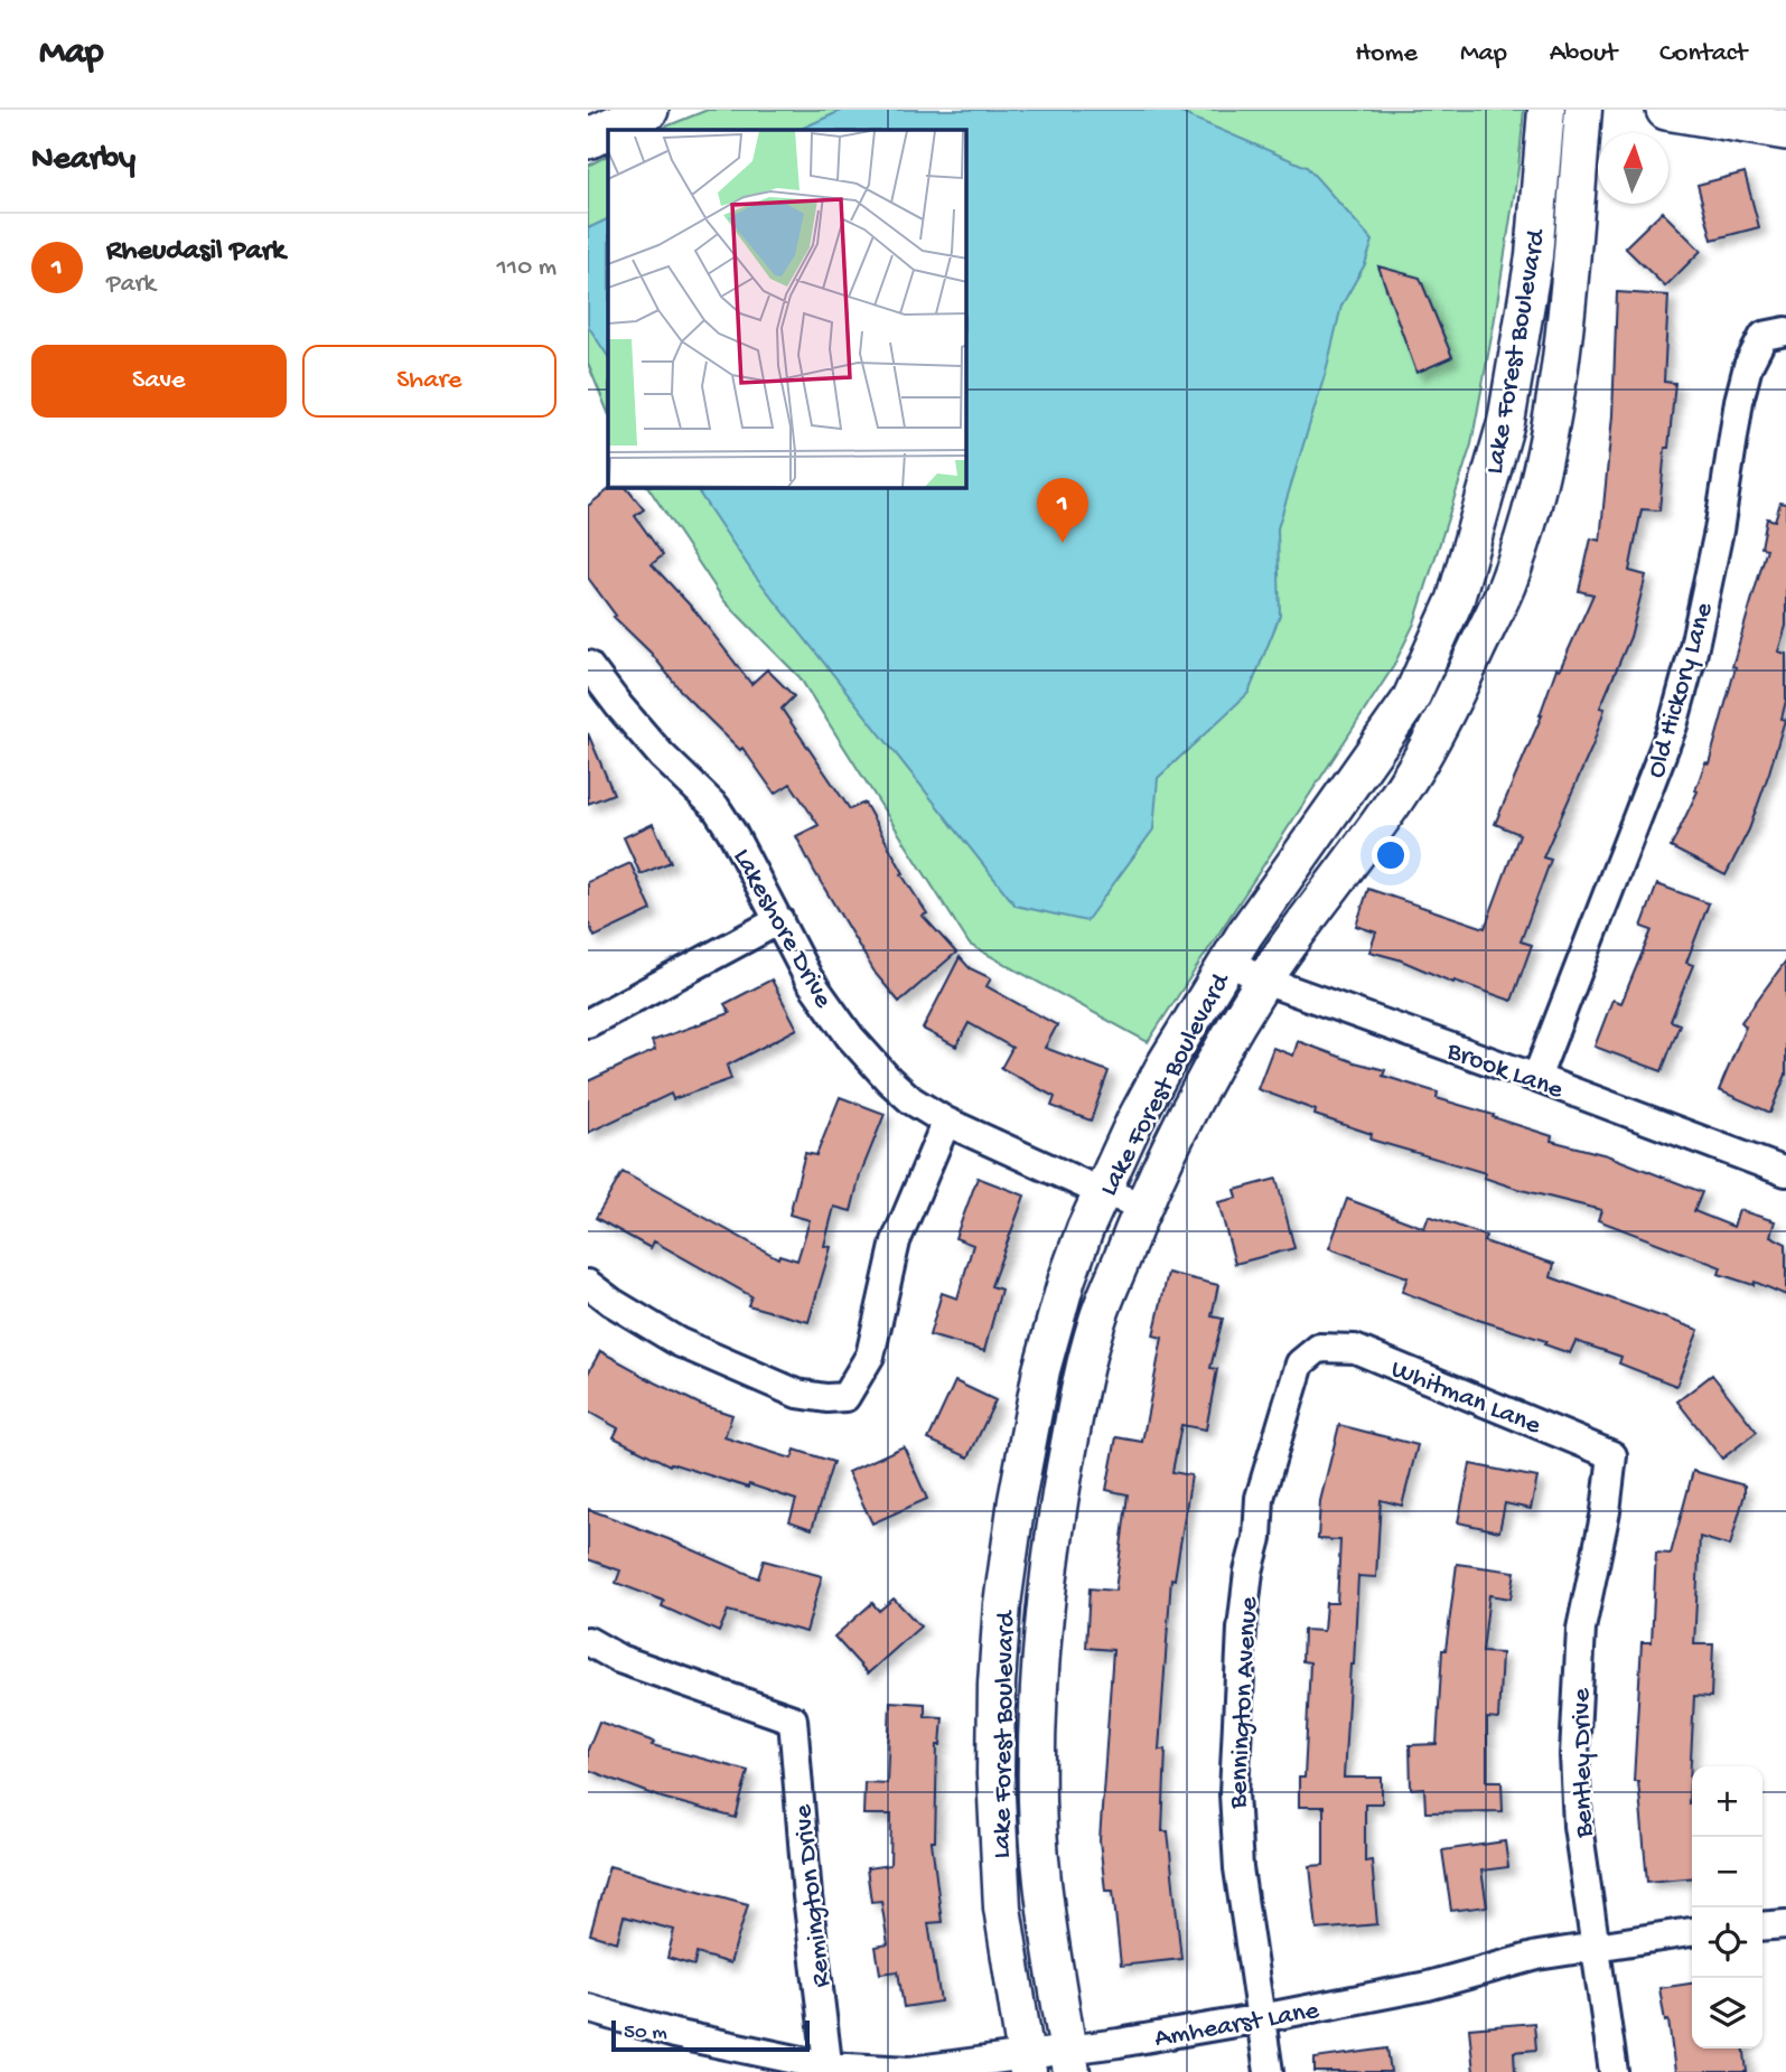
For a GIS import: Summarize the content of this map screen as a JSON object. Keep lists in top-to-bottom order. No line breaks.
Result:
{"streets":{"street":["Lake Forest Boulevard","Old Hickory Lane","Lakeshore Drive","Brook Lane","Whitman Lane","Bennington Avenue","Bentley Drive","Remington Drive","Amhearst Lane"]},"crossings":[["Lake Forest Boulevard","Lakeshore Drive"],["Lake Forest Boulevard","Brook Lane"],["Lake Forest Boulevard","Amhearst Lane"],["Old Hickory Lane","Brook Lane"],["Whitman Lane","Bennington Avenue"],["Whitman Lane","Bentley Drive"],["Bennington Avenue","Amhearst Lane"],["Bentley Drive","Amhearst Lane"],["Remington Drive","Amhearst Lane"]],"scale_bar":"50 m","north":"top","page":{"header":"Map","nav":["Home","Map","About","Contact"],"heading":"Nearby","list":[{"mark":"1","name":"Rheudasil Park","note":"Park","value":"110 m"}],"buttons":["Save","Share"],"pins":"1","map_buttons":["+","−"],"scale":"50 m"}}
